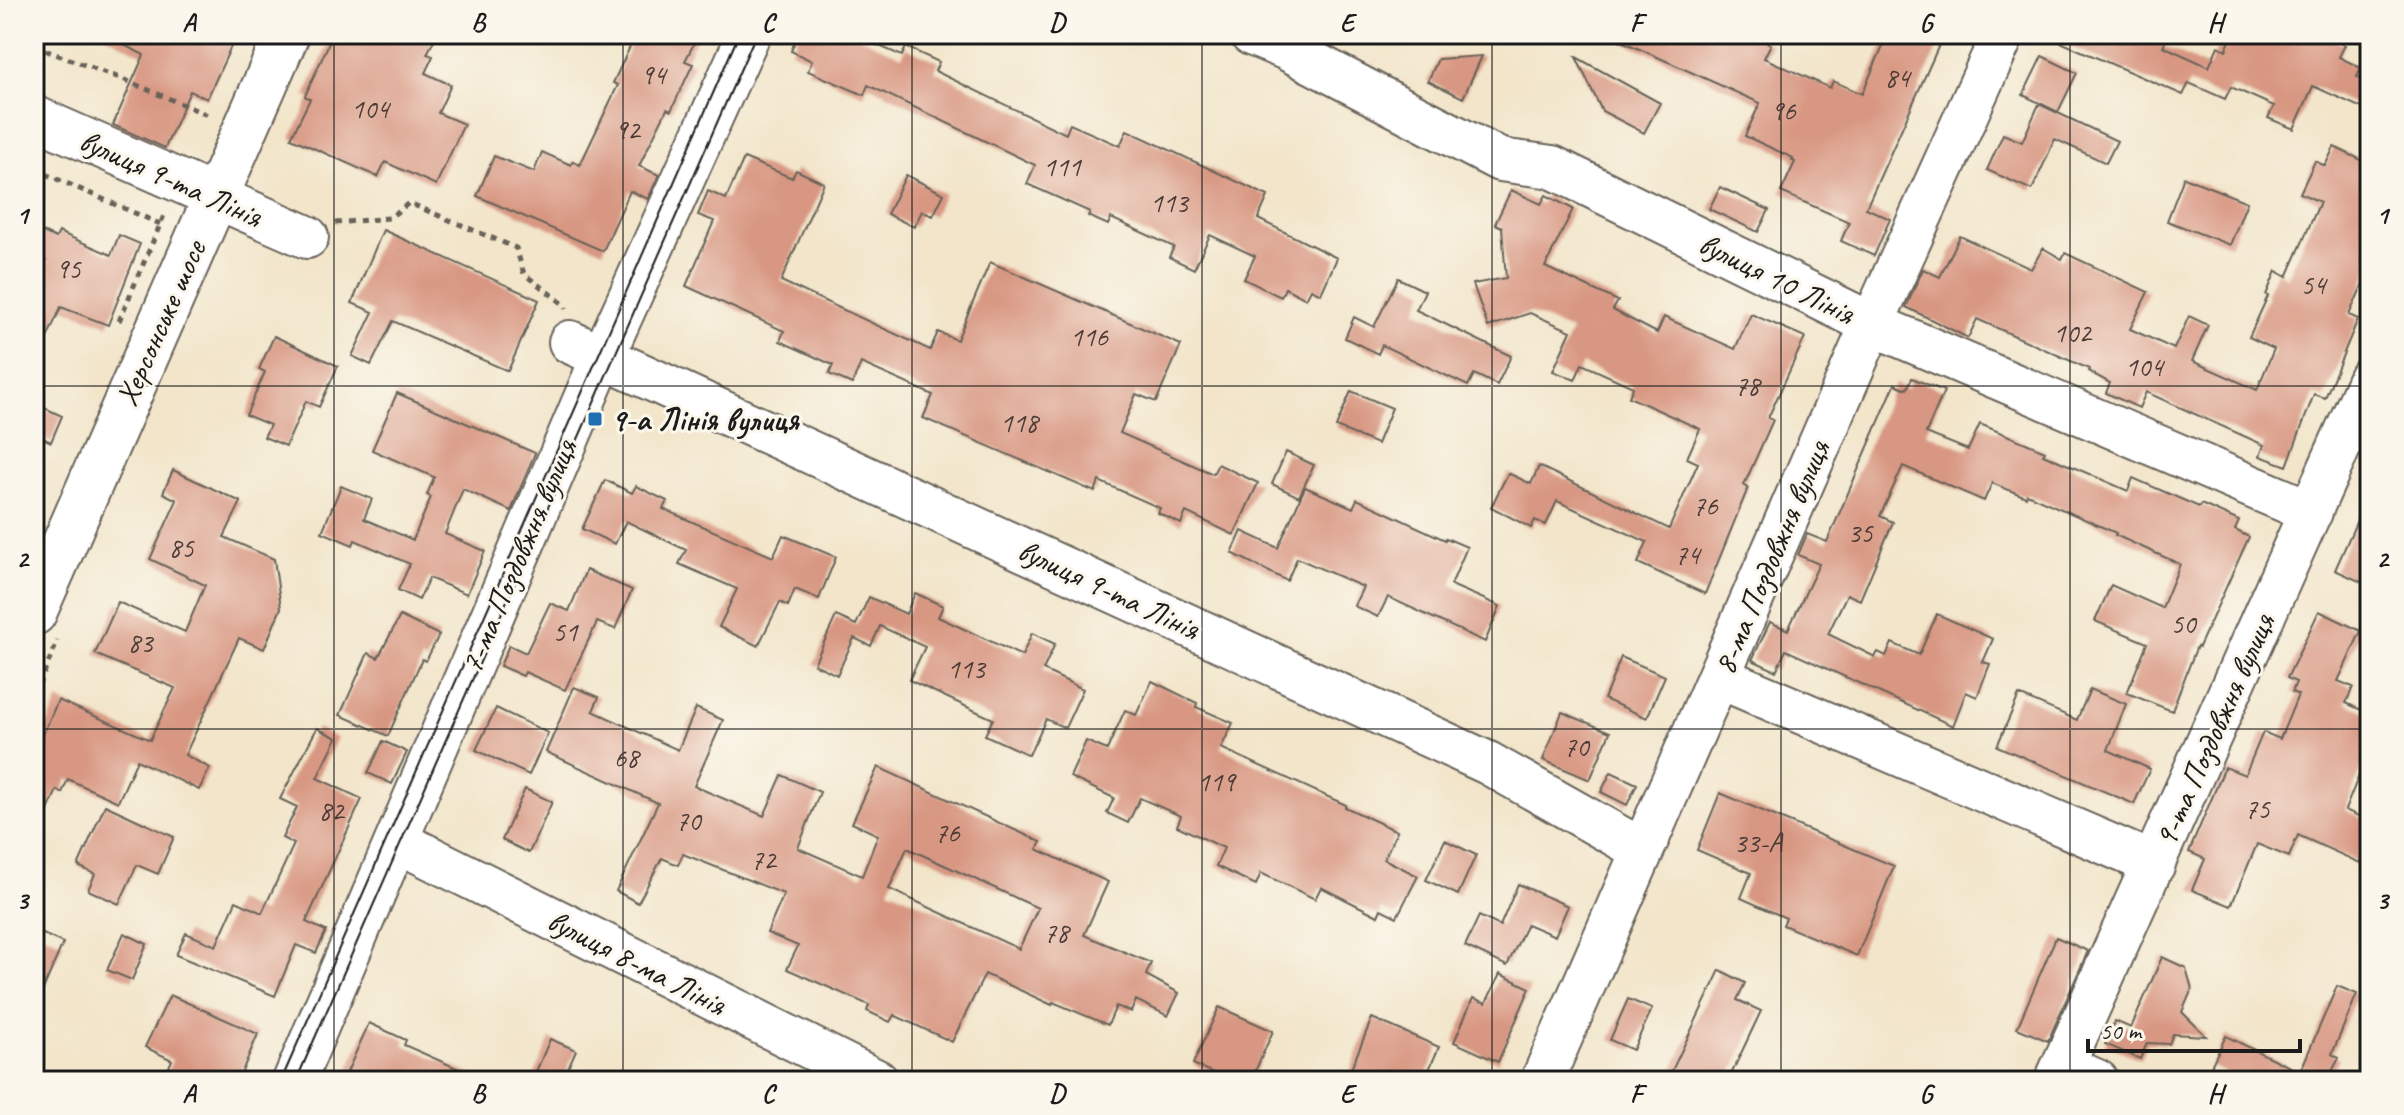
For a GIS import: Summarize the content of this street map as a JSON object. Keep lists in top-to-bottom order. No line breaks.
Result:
{"streets":{"main road":["Херсонське шосе"],"street":["вулиця 9-та Лінія","вулиця 10 Лінія","7-ма Поздовжня вулиця","8-ма Поздовжня вулиця","9-та Поздовжня вулиця","вулиця 8-ма Лінія"]},"crossings":[["вулиця 9-та Лінія","Херсонське шосе"],["вулиця 9-та Лінія","7-ма Поздовжня вулиця"],["вулиця 9-та Лінія","8-ма Поздовжня вулиця"],["вулиця 10 Лінія","8-ма Поздовжня вулиця"],["вулиця 10 Лінія","9-та Поздовжня вулиця"],["7-ма Поздовжня вулиця","вулиця 8-ма Лінія"]],"places":{"transit":["9-а Лінія вулиця"]},"house_numbers":["94","84","104","96","92","111","113","95","54","102","116","104","78","118","76","35","85","74","50","51","83","113","70","68","119","75","82","70","76","33-А","72","78"],"scale_bar":"50 m","grid":{"columns":["A","B","C","D","E","F","G","H"],"rows":["1","2","3"]}}
